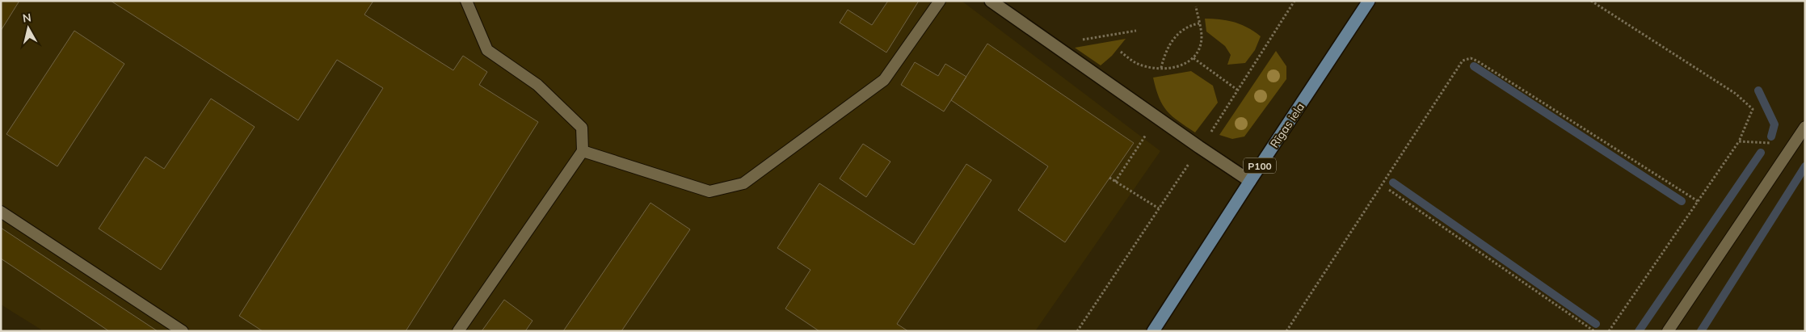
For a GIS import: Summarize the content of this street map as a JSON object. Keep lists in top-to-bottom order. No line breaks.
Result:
{"streets":{"main road":["Rīgas iela","P100"]},"north":"top"}
